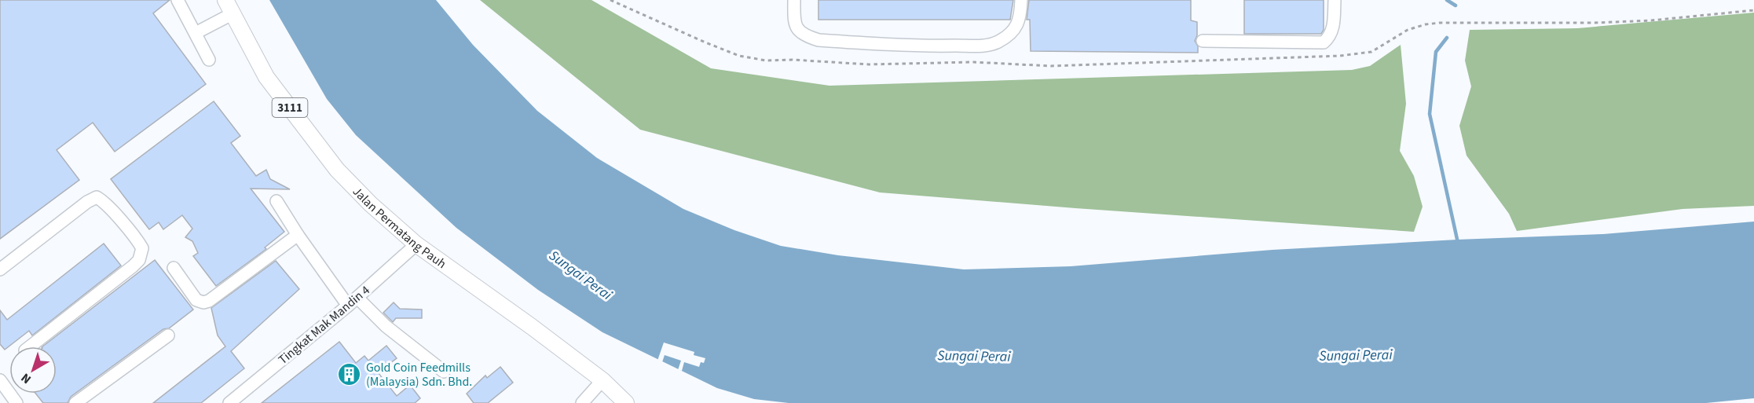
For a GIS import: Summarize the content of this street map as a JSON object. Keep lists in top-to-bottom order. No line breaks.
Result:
{"streets":{"main road":["3111","Jalan Permatang Pauh"],"street":["Tingkat Mak Mandin 4"]},"crossings":[["Jalan Permatang Pauh","Tingkat Mak Mandin 4"]],"water":["Sungai Perai"],"places":{"building":["Gold Coin Feedmills (Malaysia) Sdn. Bhd."]},"north":"bottom left"}
